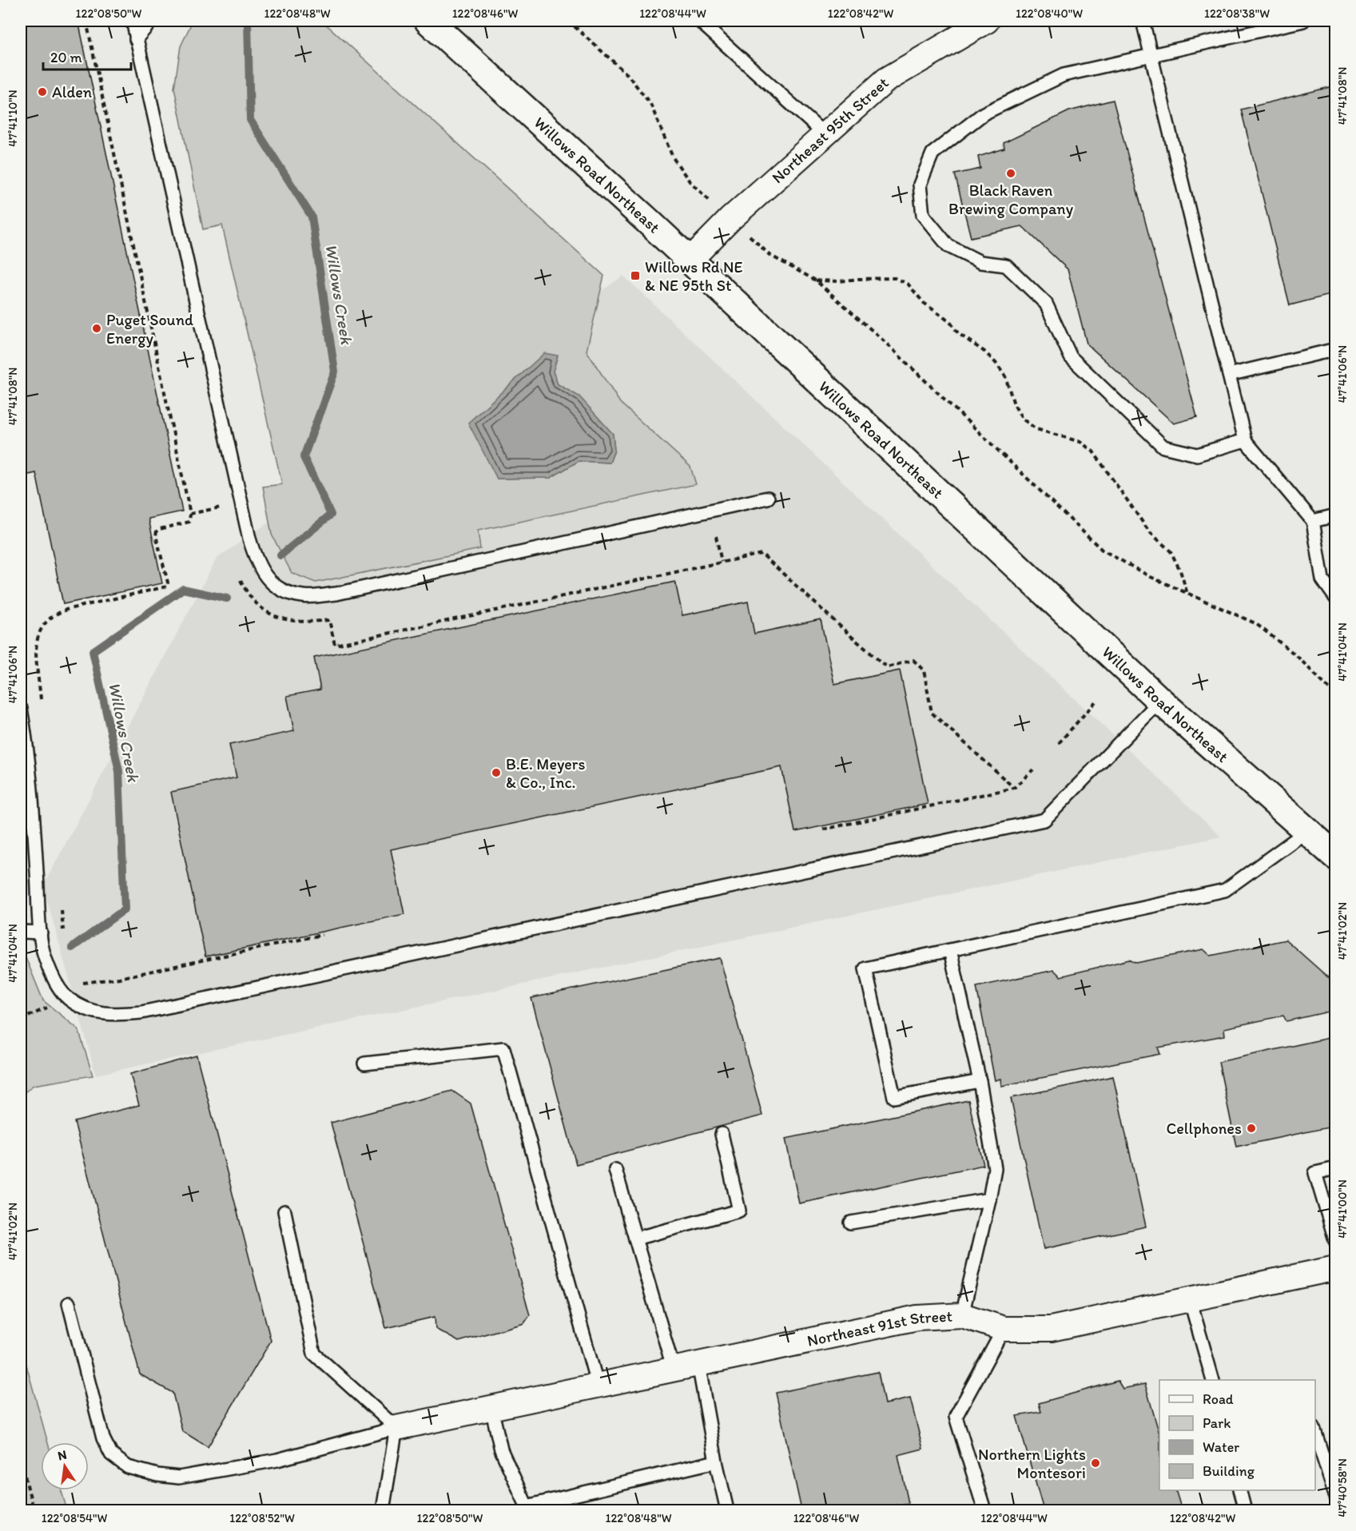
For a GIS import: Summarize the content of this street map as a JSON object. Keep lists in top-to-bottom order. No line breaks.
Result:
{"streets":{"main road":["Willows Road Northeast"],"street":["Northeast 95th Street","Northeast 91st Street"]},"crossings":[["Northeast 95th Street","Willows Road Northeast"]],"water":["Willows Creek"],"places":{"other":["Alden","Black Raven Brewing Company","Puget Sound Energy","B.E. Meyers & Co., Inc.","Cellphones","Northern Lights Montesori"],"transit":["Willows Rd NE & NE 95th St"]},"legend":["Road","Park","Water","Building"],"scale_bar":"20 m","north":"top","coordinates":["122°08'50\"W","122°08'48\"W","122°08'46\"W","122°08'44\"W","122°08'42\"W","122°08'40\"W","122°08'38\"W","47°41'08\"N","47°41'10\"N","47°41'06\"N","47°41'04\"N","47°41'02\"N","47°41'00\"N","47°40'58\"N","122°08'54\"W","122°08'52\"W"]}
